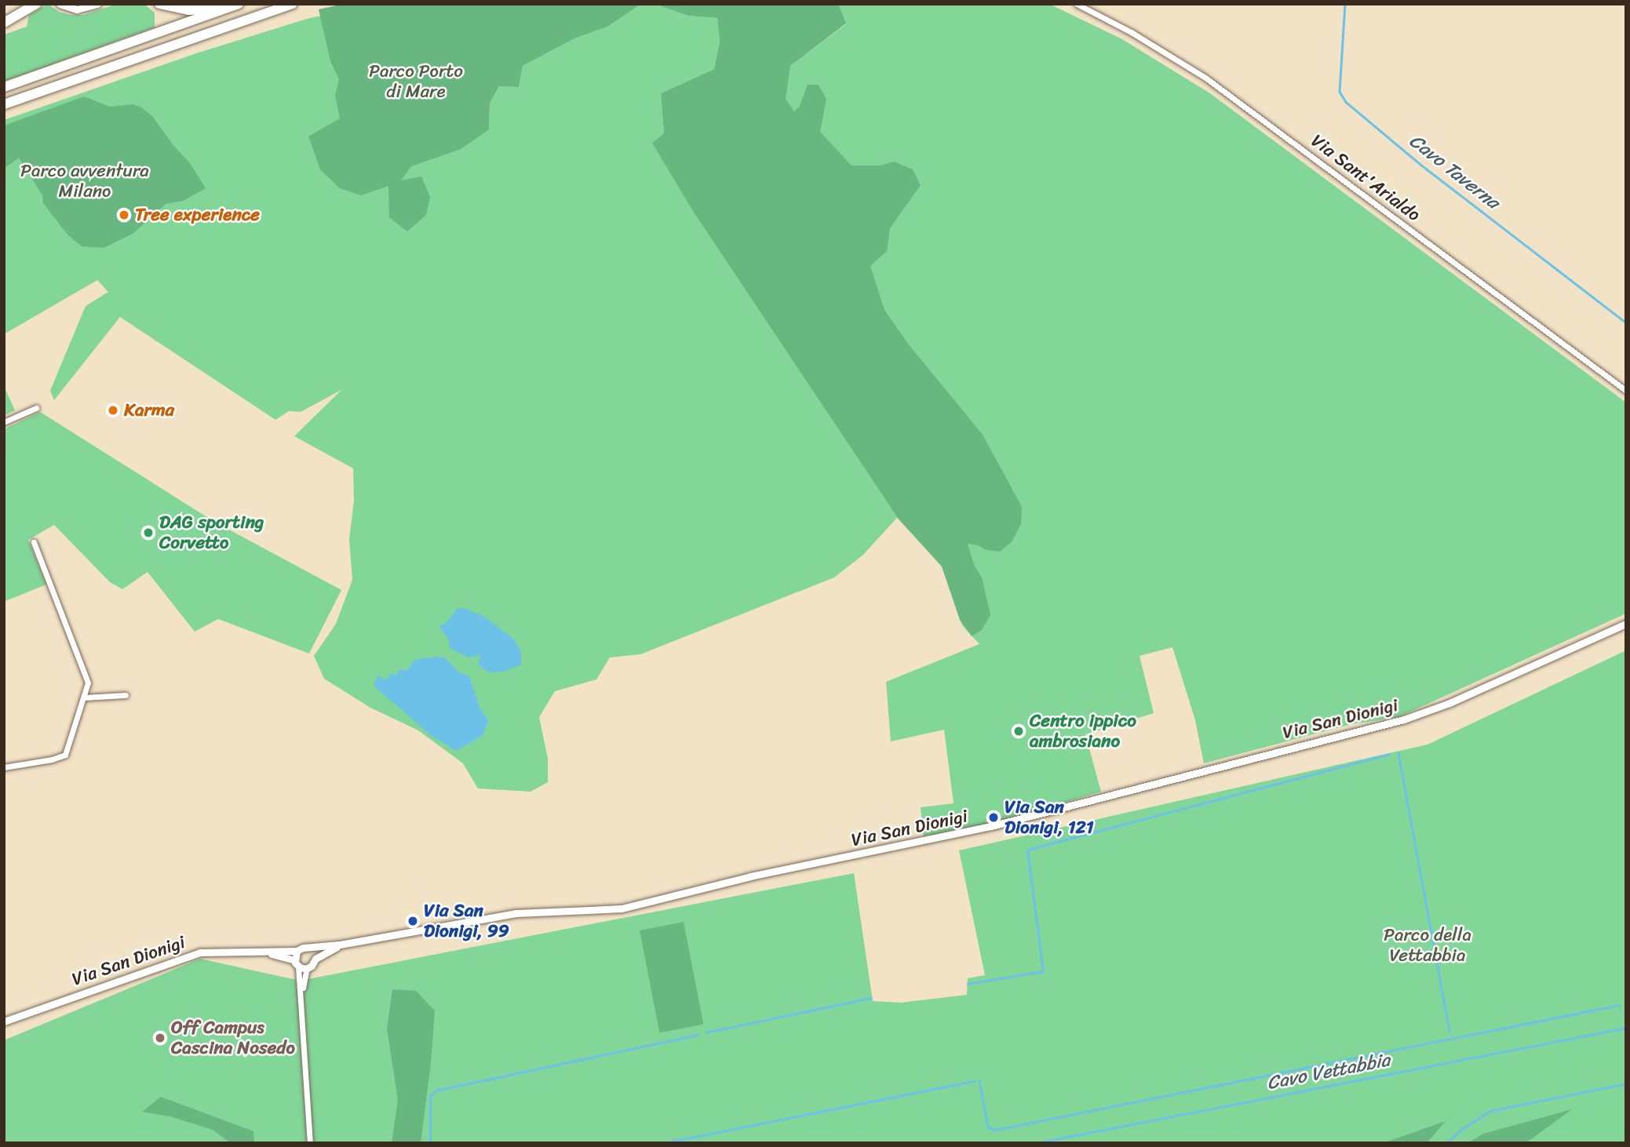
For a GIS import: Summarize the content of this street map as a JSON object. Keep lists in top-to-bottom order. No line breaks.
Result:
{"streets":{"street":["Via Sant'Arialdo","Via San Dionigi"]},"water":["Cavo Taverna","Cavo Vettabbia"],"parks":["Parco Porto di Mare","Parco avventura Milano","Parco della Vettabbia"],"places":["Tree experience","Karma","DAG sporting Corvetto","Centro ippico ambrosiano","Via San Dionigi, 121","Via San Dionigi, 99","Off Campus Cascina Nosedo"]}
